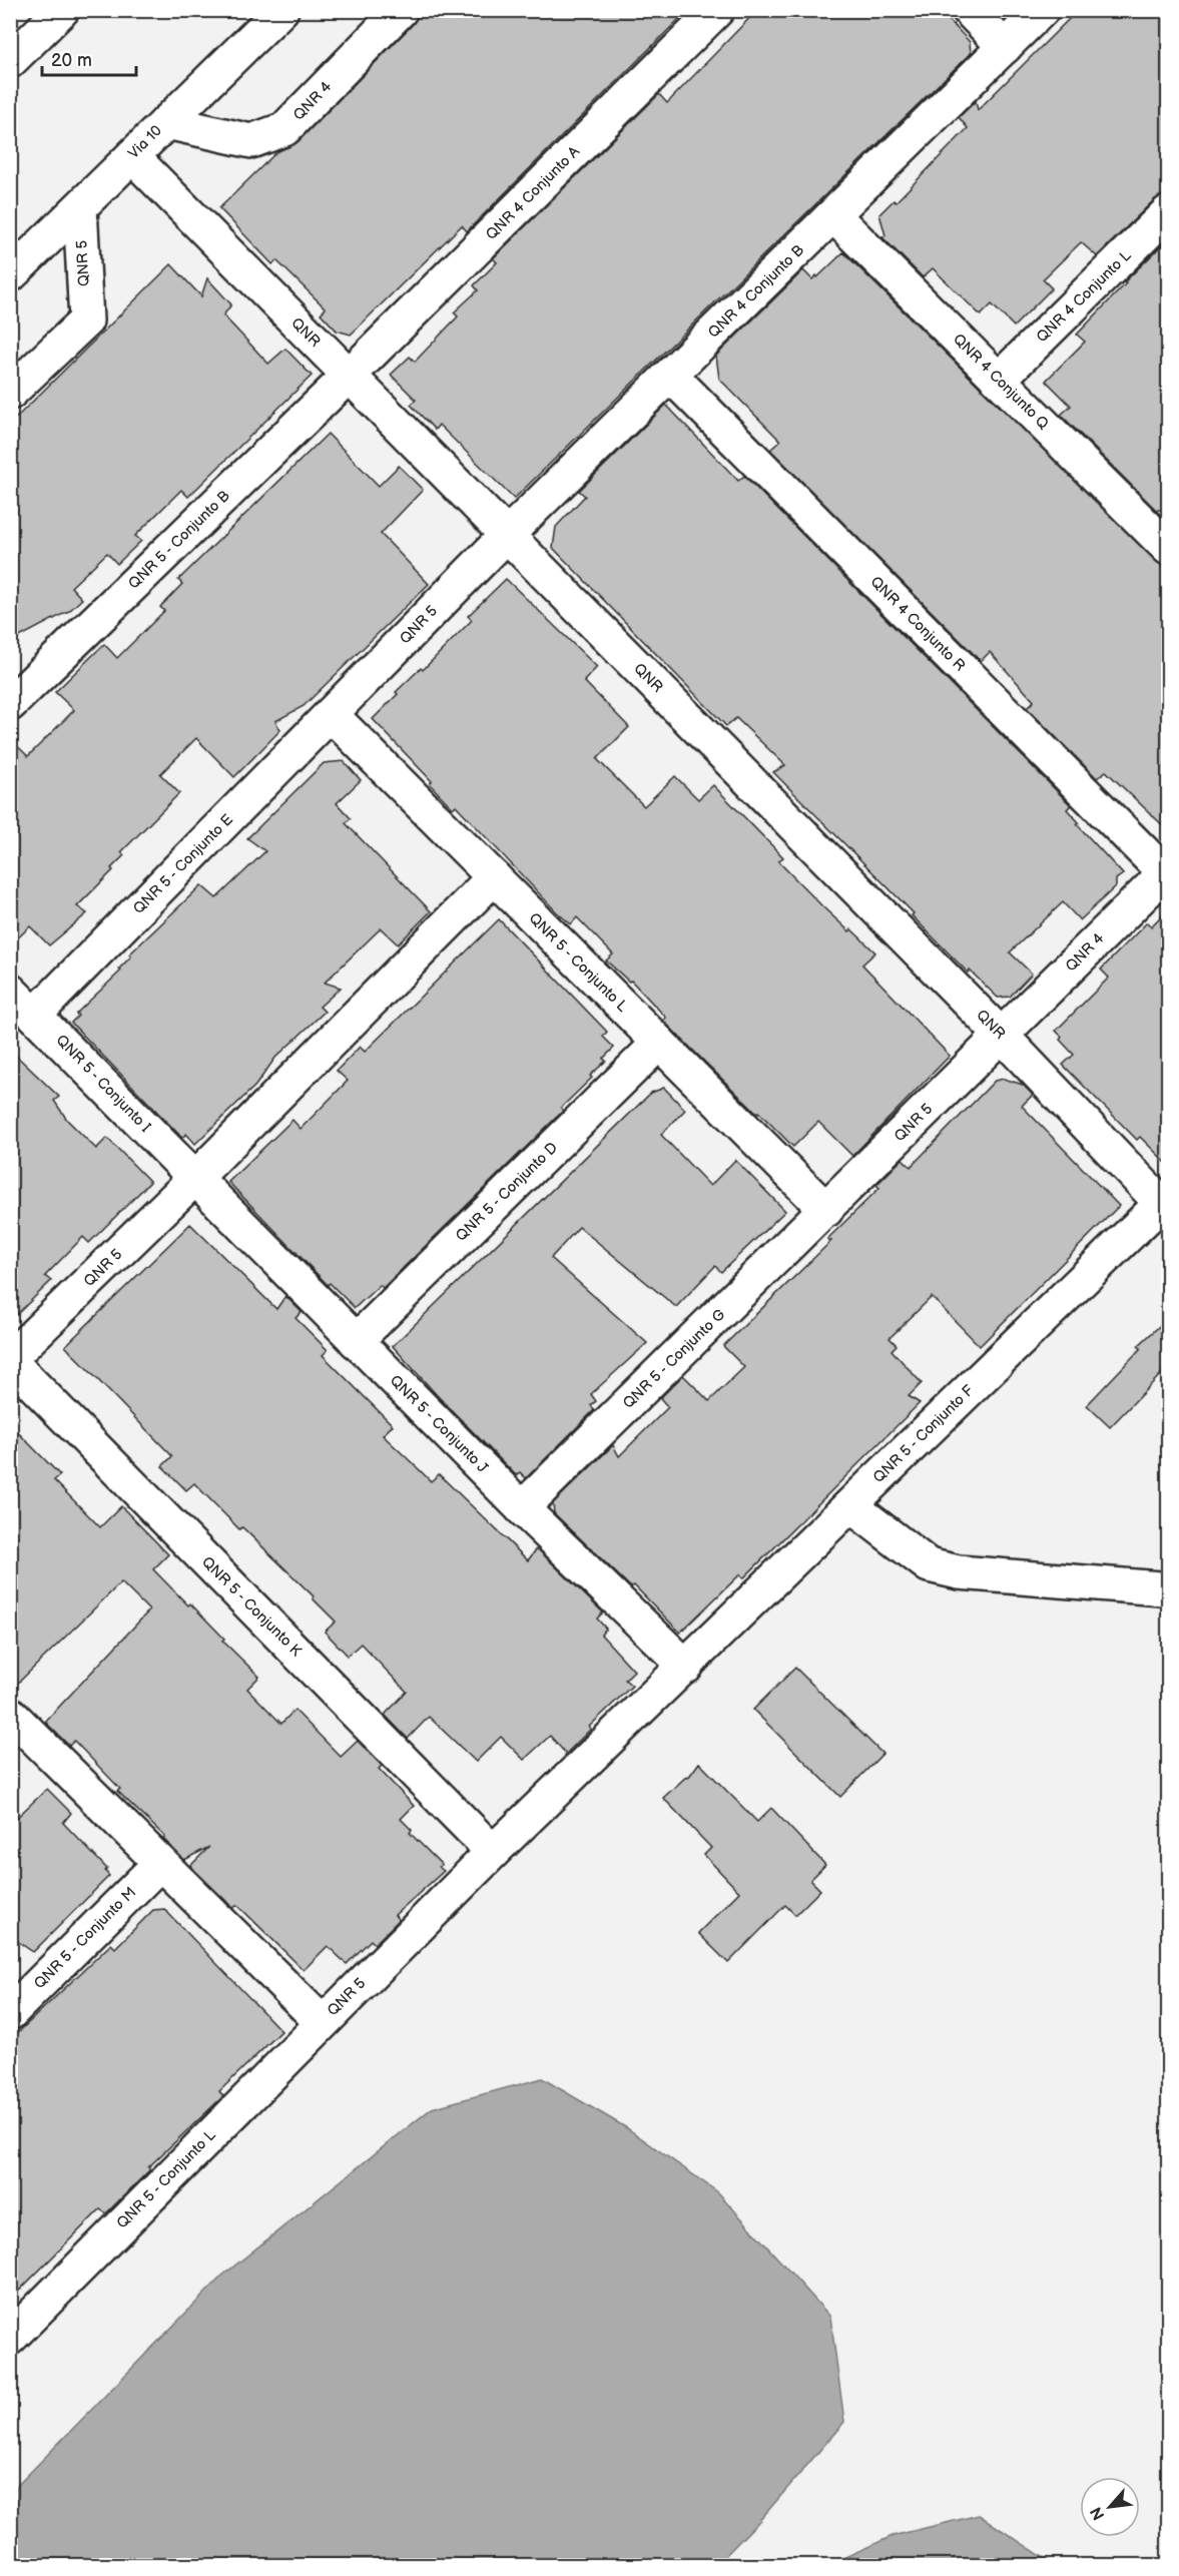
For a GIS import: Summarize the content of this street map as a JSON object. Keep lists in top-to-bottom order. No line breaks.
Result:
{"streets":{"street":["QNR 4","Via 10","QNR 4 Conjunto A","QNR 5","QNR 4 Conjunto B","QNR 4 Conjunto L","QNR","QNR 4 Conjunto Q","QNR 5 - Conjunto B","QNR 4 Conjunto R","QNR 5 - Conjunto E","QNR 5 - Conjunto L","QNR 5 - Conjunto I","QNR 5 - Conjunto D","QNR 5 - Conjunto G","QNR 5 - Conjunto J","QNR 5 - Conjunto F","QNR 5 - Conjunto K","QNR 5 - Conjunto M"]},"crossings":[["QNR 4","Via 10"],["QNR 4","QNR 5"],["QNR 4","QNR"],["QNR 4","QNR 4 Conjunto R"],["Via 10","QNR 5"],["Via 10","QNR"],["QNR 4 Conjunto A","QNR"],["QNR 4 Conjunto A","QNR 5 - Conjunto B"],["QNR 5","QNR 4 Conjunto B"],["QNR 5","QNR"],["QNR 5","QNR 5 - Conjunto E"],["QNR 5","QNR 5 - Conjunto L"],["QNR 5","QNR 5 - Conjunto I"],["QNR 5","QNR 5 - Conjunto G"],["QNR 5","QNR 5 - Conjunto J"],["QNR 5","QNR 5 - Conjunto F"],["QNR 5","QNR 5 - Conjunto K"],["QNR 5","QNR 5 - Conjunto M"],["QNR 4 Conjunto B","QNR"],["QNR 4 Conjunto B","QNR 4 Conjunto Q"],["QNR 4 Conjunto B","QNR 4 Conjunto R"],["QNR 4 Conjunto L","QNR 4 Conjunto Q"],["QNR","QNR 5 - Conjunto B"],["QNR","QNR 5 - Conjunto F"],["QNR 5 - Conjunto E","QNR 5 - Conjunto L"],["QNR 5 - Conjunto E","QNR 5 - Conjunto I"],["QNR 5 - Conjunto L","QNR 5 - Conjunto D"],["QNR 5 - Conjunto L","QNR 5 - Conjunto G"],["QNR 5 - Conjunto I","QNR 5 - Conjunto J"],["QNR 5 - Conjunto D","QNR 5 - Conjunto J"],["QNR 5 - Conjunto G","QNR 5 - Conjunto J"],["QNR 5 - Conjunto J","QNR 5 - Conjunto F"]],"scale_bar":"20 m","north":"bottom left"}
